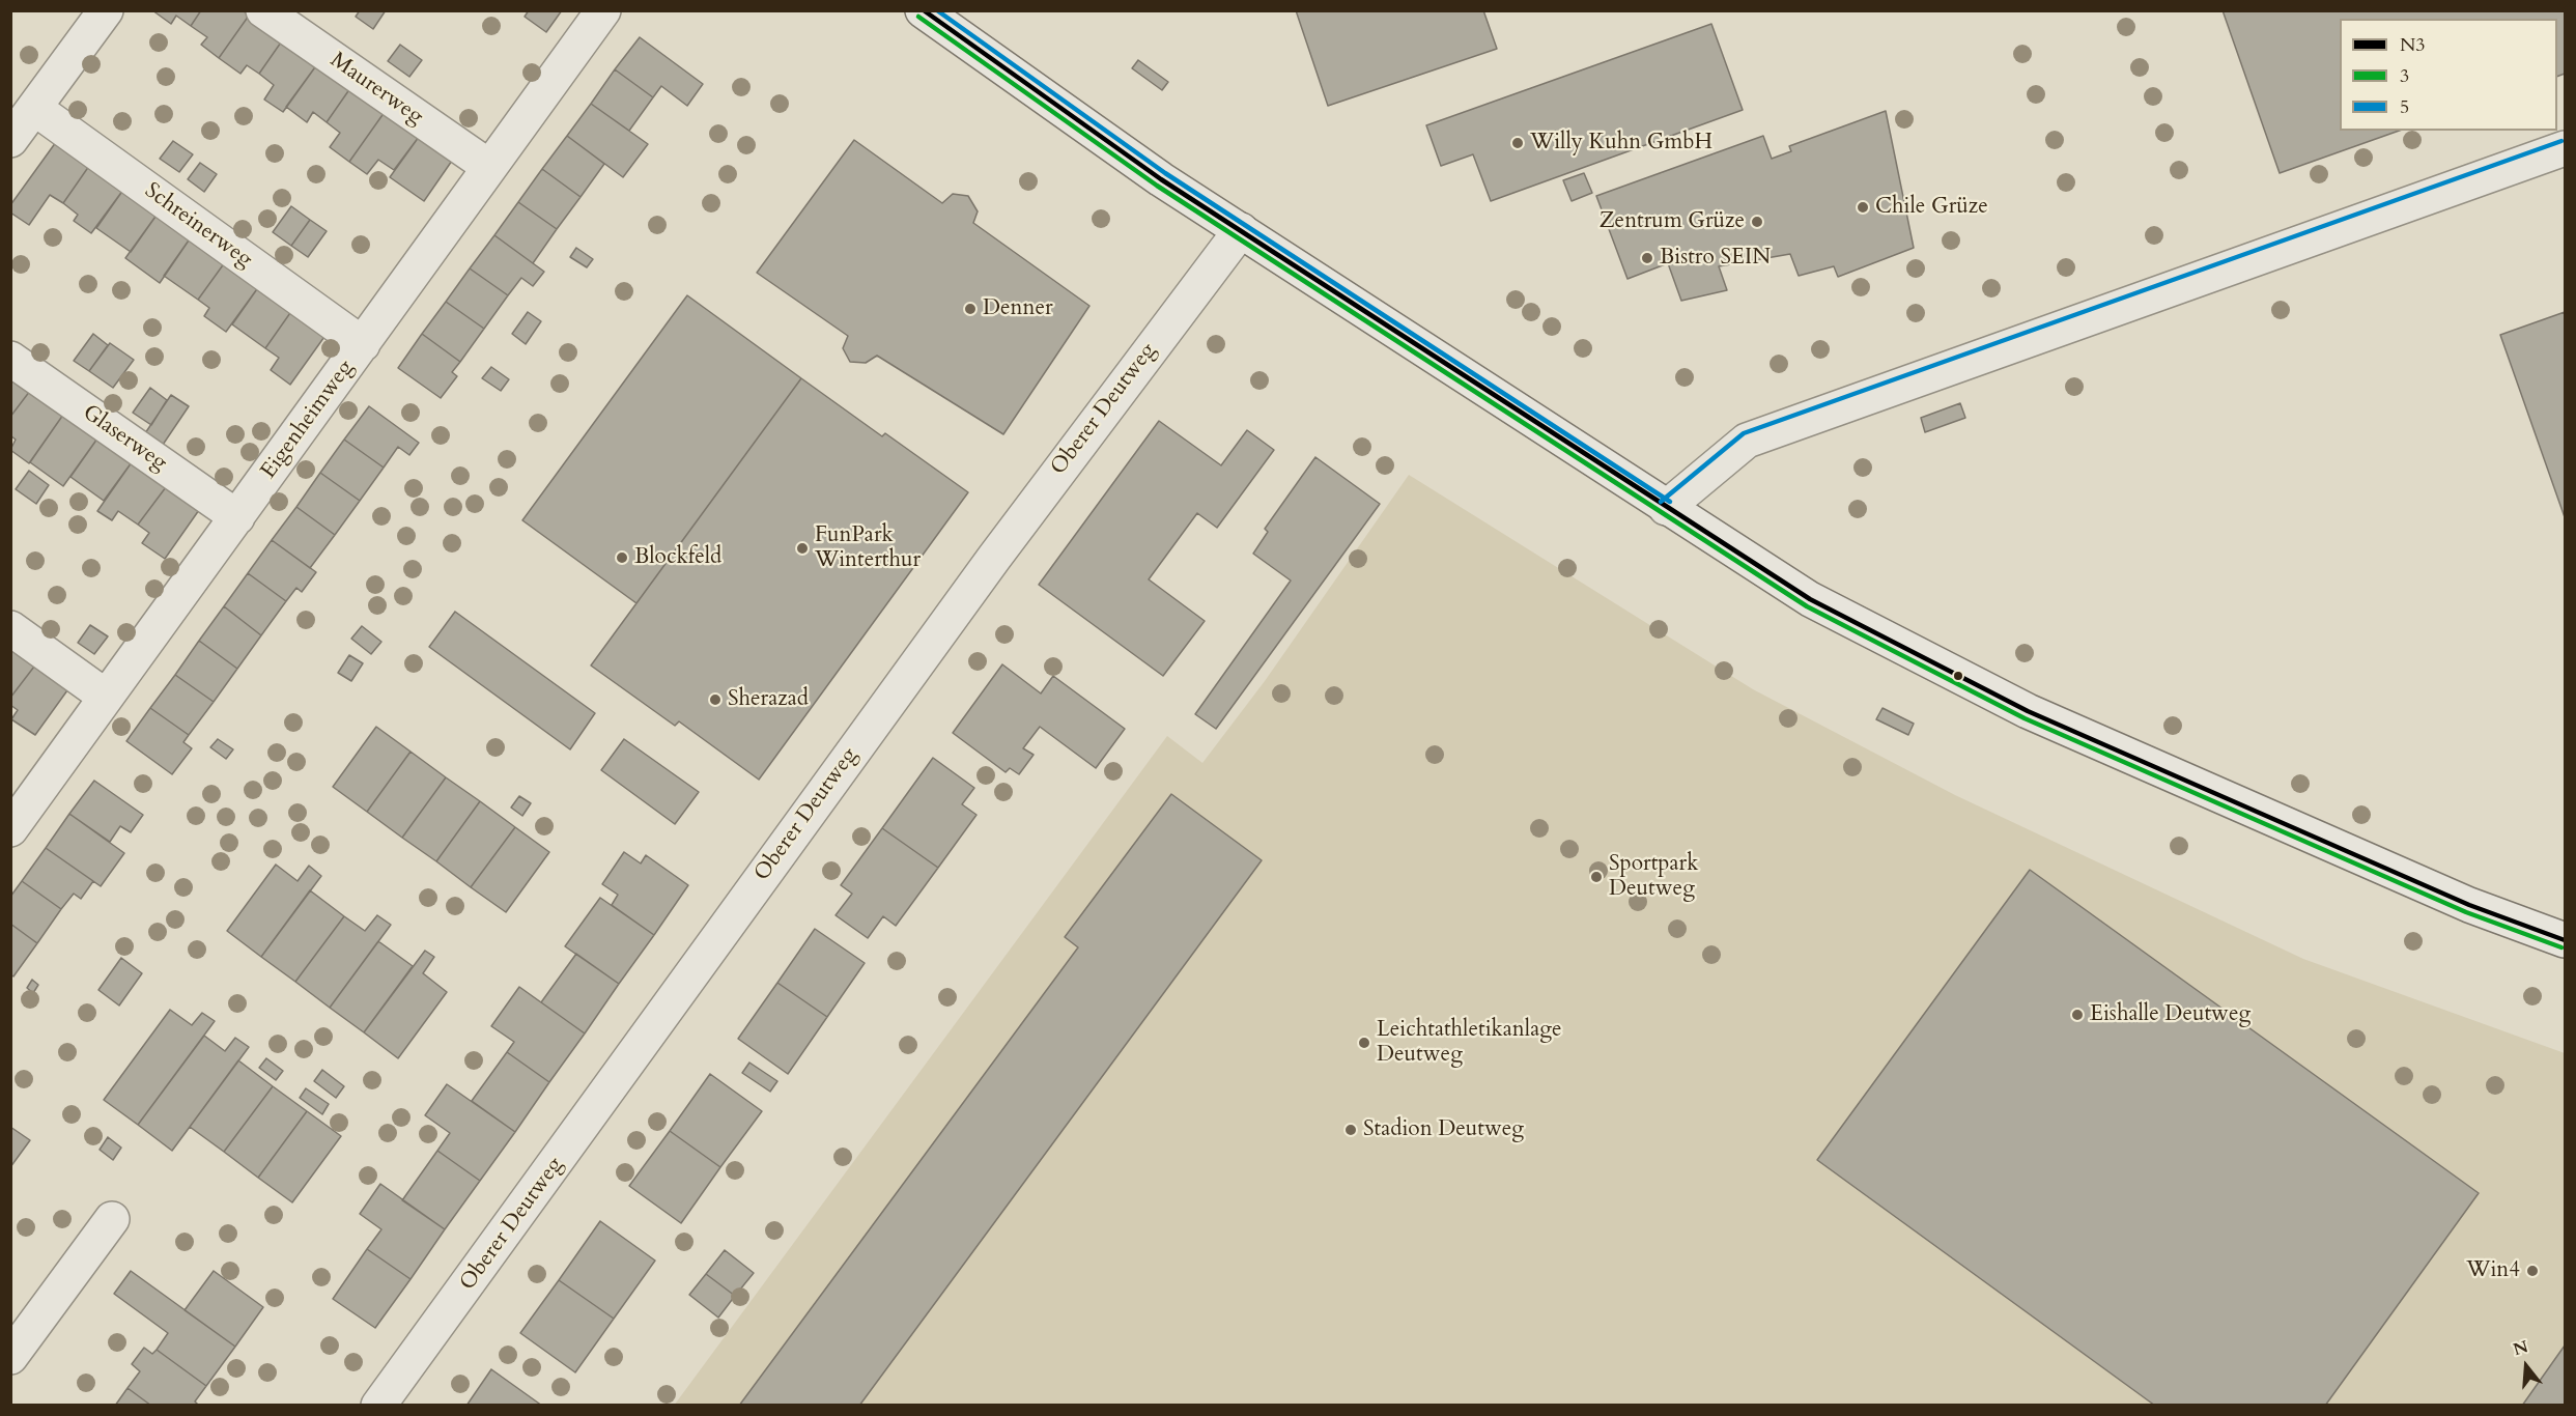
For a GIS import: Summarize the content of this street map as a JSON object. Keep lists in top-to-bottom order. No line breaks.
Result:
{"streets":{"street":["Maurerweg","Schreinerweg","Oberer Deutweg","Eigenheimweg","Glaserweg"]},"crossings":[["Maurerweg","Eigenheimweg"],["Schreinerweg","Eigenheimweg"],["Eigenheimweg","Glaserweg"]],"places":["Willy Kuhn GmbH","Chile Grüze","Zentrum Grüze","Bistro SEIN","Denner","FunPark Winterthur","Blockfeld","Sherazad","Sportpark Deutweg","Eishalle Deutweg","Leichtathletikanlage Deutweg","Stadion Deutweg","Win4"],"lines":["transit line N3","transit line 5","transit line 3"],"legend":["N3","3","5"],"north":"top"}
